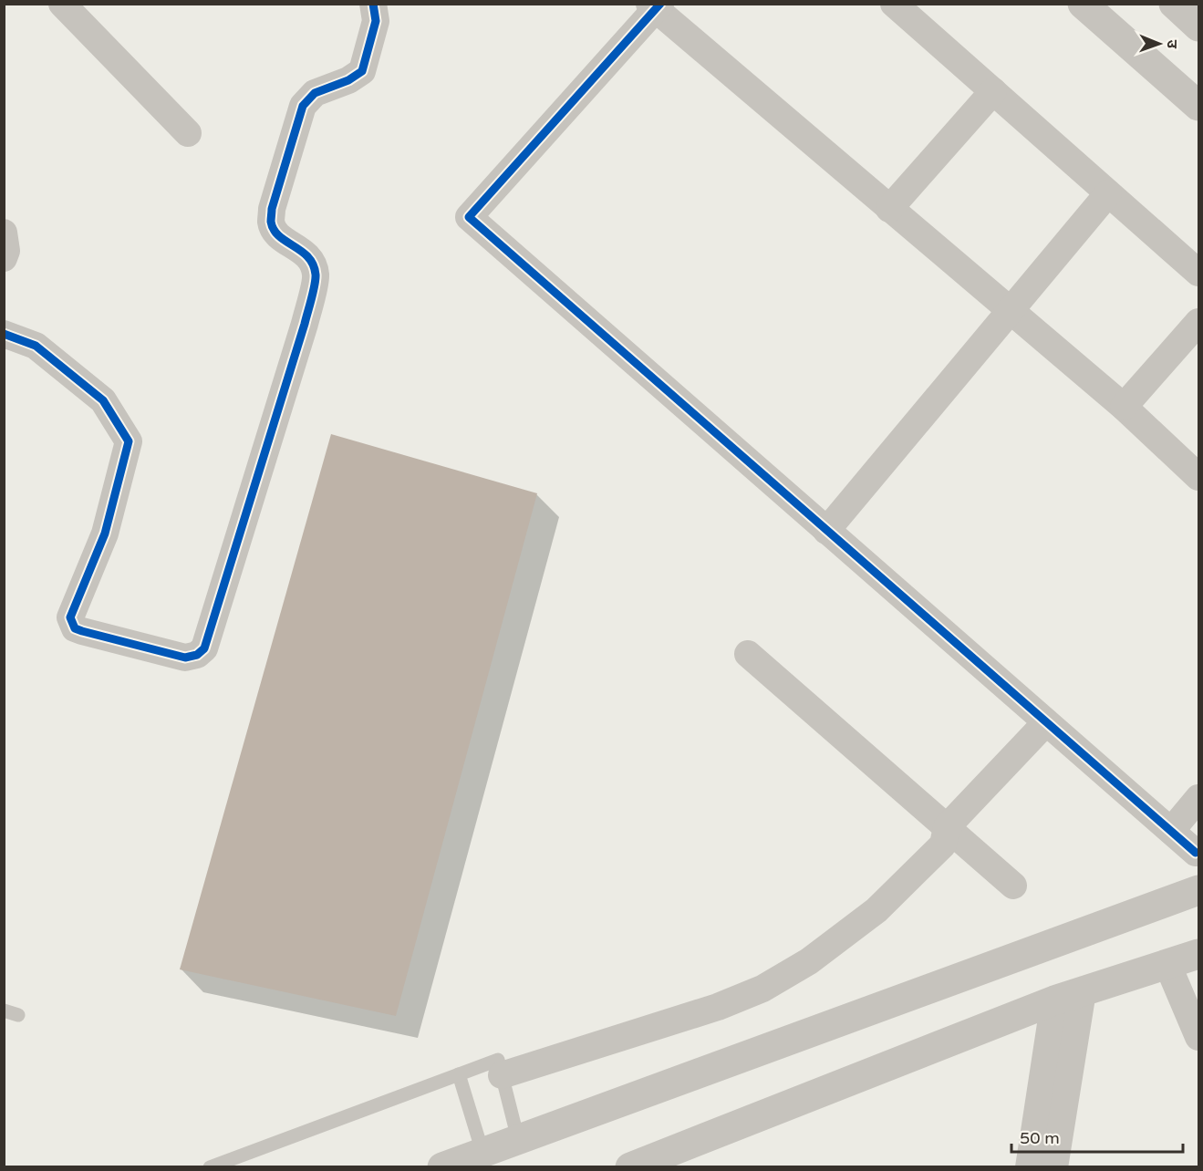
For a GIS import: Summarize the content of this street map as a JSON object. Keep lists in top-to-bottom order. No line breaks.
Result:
{"scale_bar":"50 m","north":"right"}
